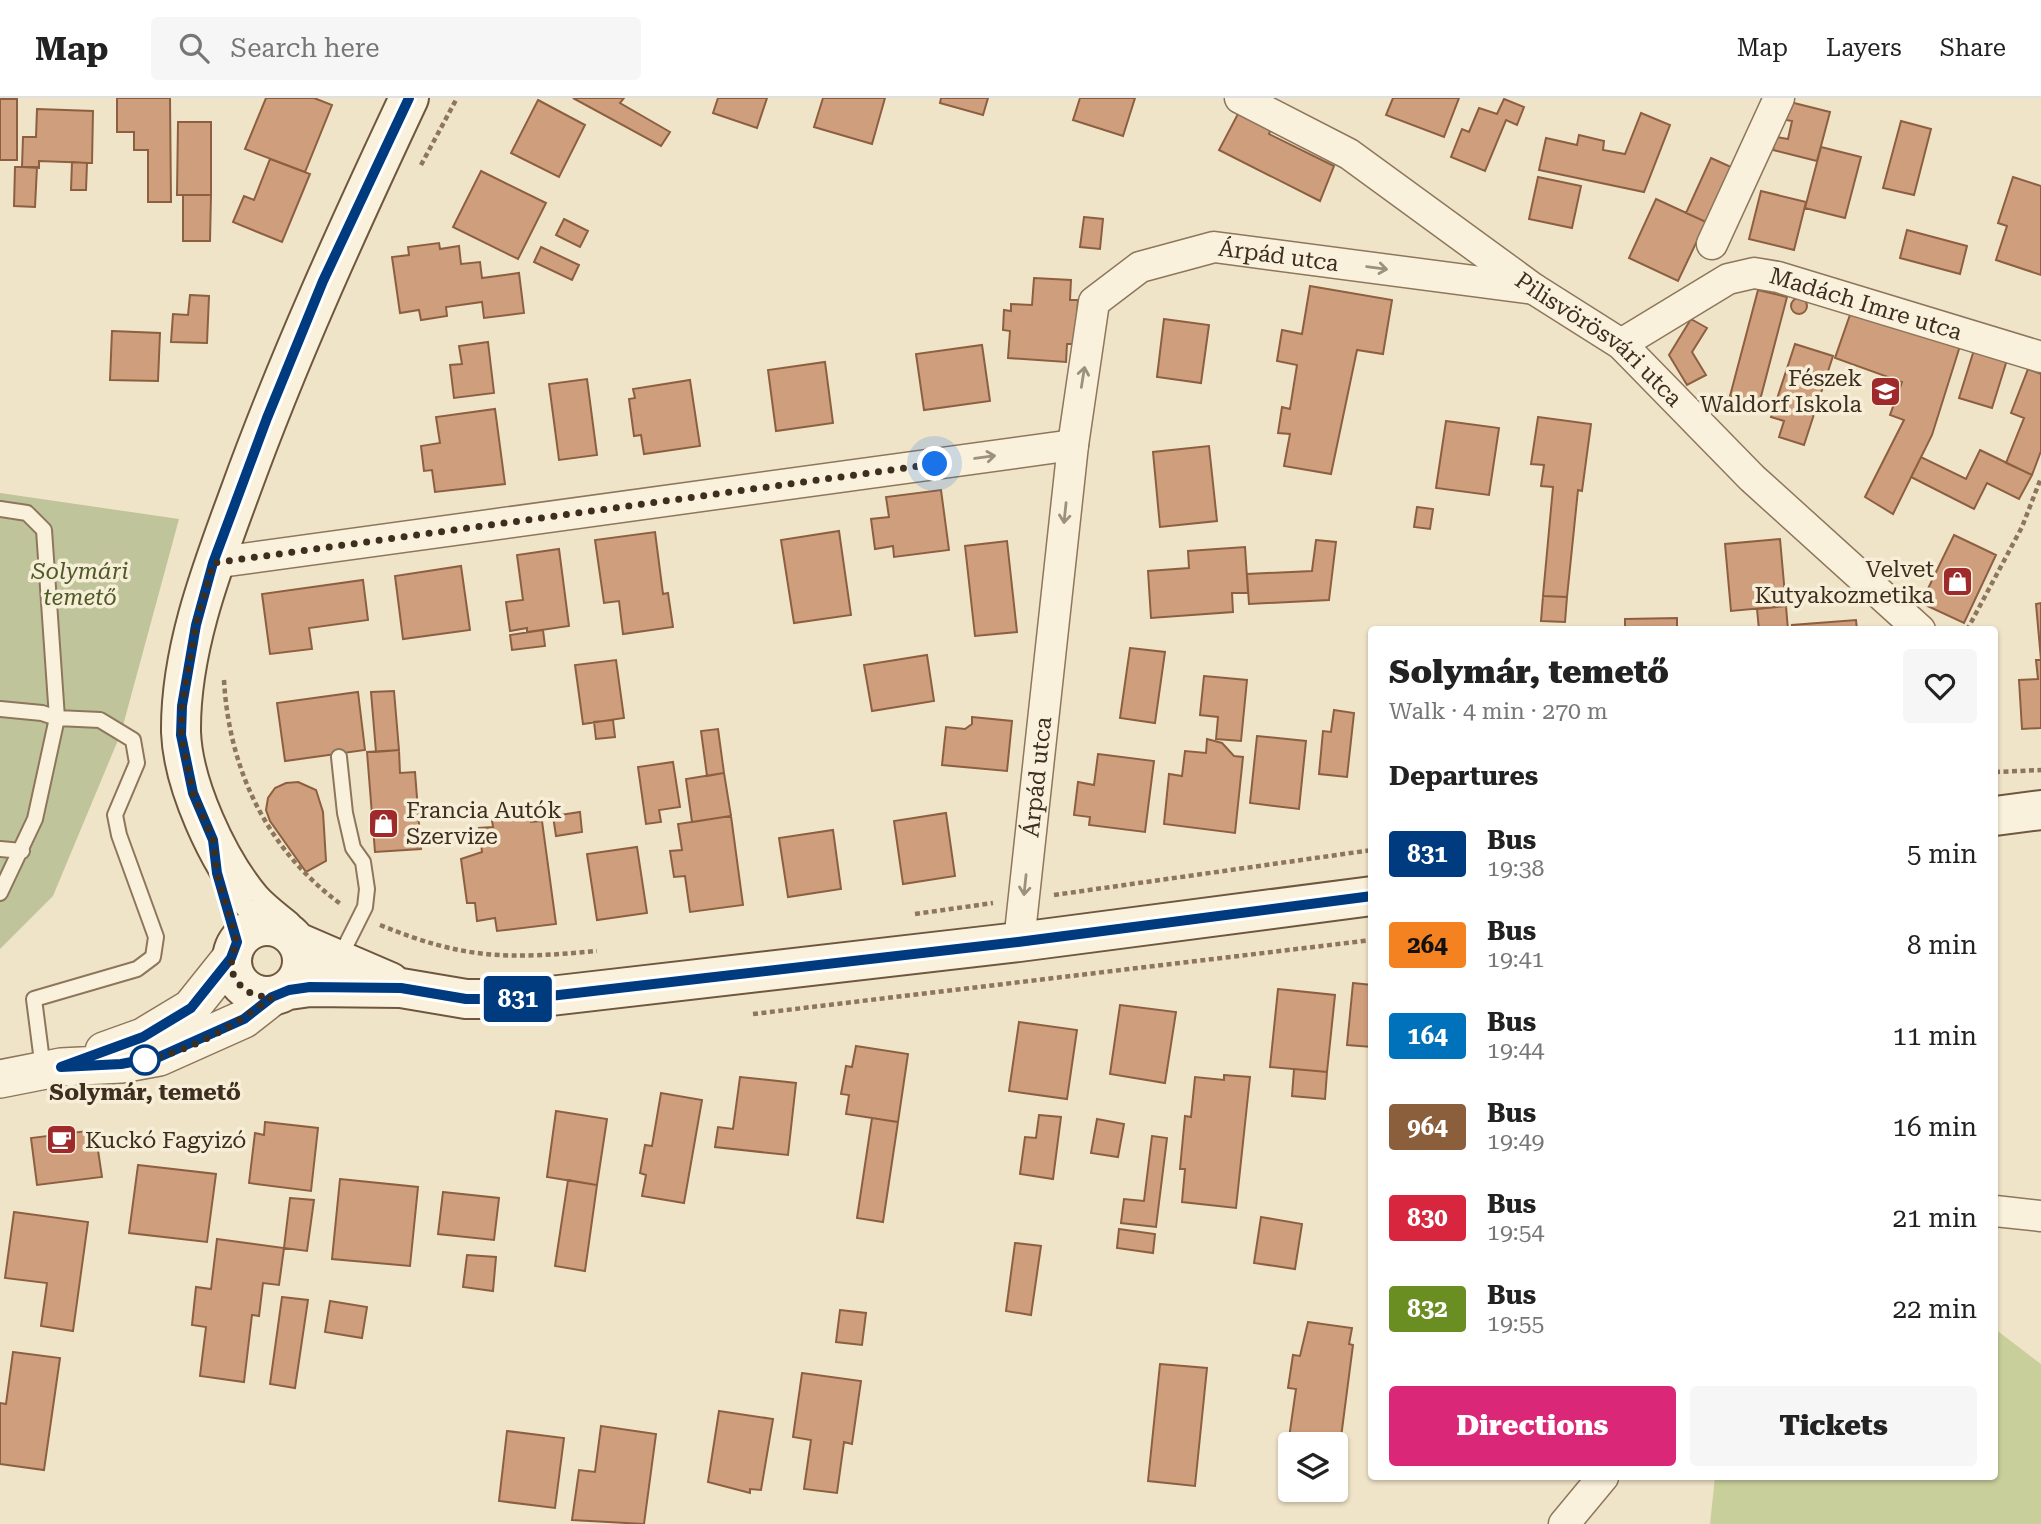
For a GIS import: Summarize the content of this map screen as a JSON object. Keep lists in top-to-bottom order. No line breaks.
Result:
{"streets":{"street":["Árpád utca","Madách Imre utca","Pilisvörösvári utca"]},"crossings":[["Árpád utca","Pilisvörösvári utca"],["Madách Imre utca","Pilisvörösvári utca"]],"parks":["Solymári temető"],"places":{"school or university":["Fészek Waldorf Iskola"],"shop":["Velvet Kutyakozmetika","Francia Autók Szervize"],"other":["Solymár, temető"],"cafe":["Kuckó Fagyizó"]},"lines":["bus line 831"],"page":{"header":"Map","search":"Search here","nav":["Map","Layers","Share"],"on_map":"831","heading":[["Solymár, temető","Walk · 4 min · 270 m"],"Departures"],"list":[{"mark":"831","name":"Bus","note":"19:38","value":"5 min"},{"mark":"264","name":"Bus","note":"19:41","value":"8 min"},{"mark":"164","name":"Bus","note":"19:44","value":"11 min"},{"mark":"964","name":"Bus","note":"19:49","value":"16 min"},{"mark":"830","name":"Bus","note":"19:54","value":"21 min"},{"mark":"832","name":"Bus","note":"19:55","value":"22 min"}],"buttons":["Directions","Tickets"]}}
